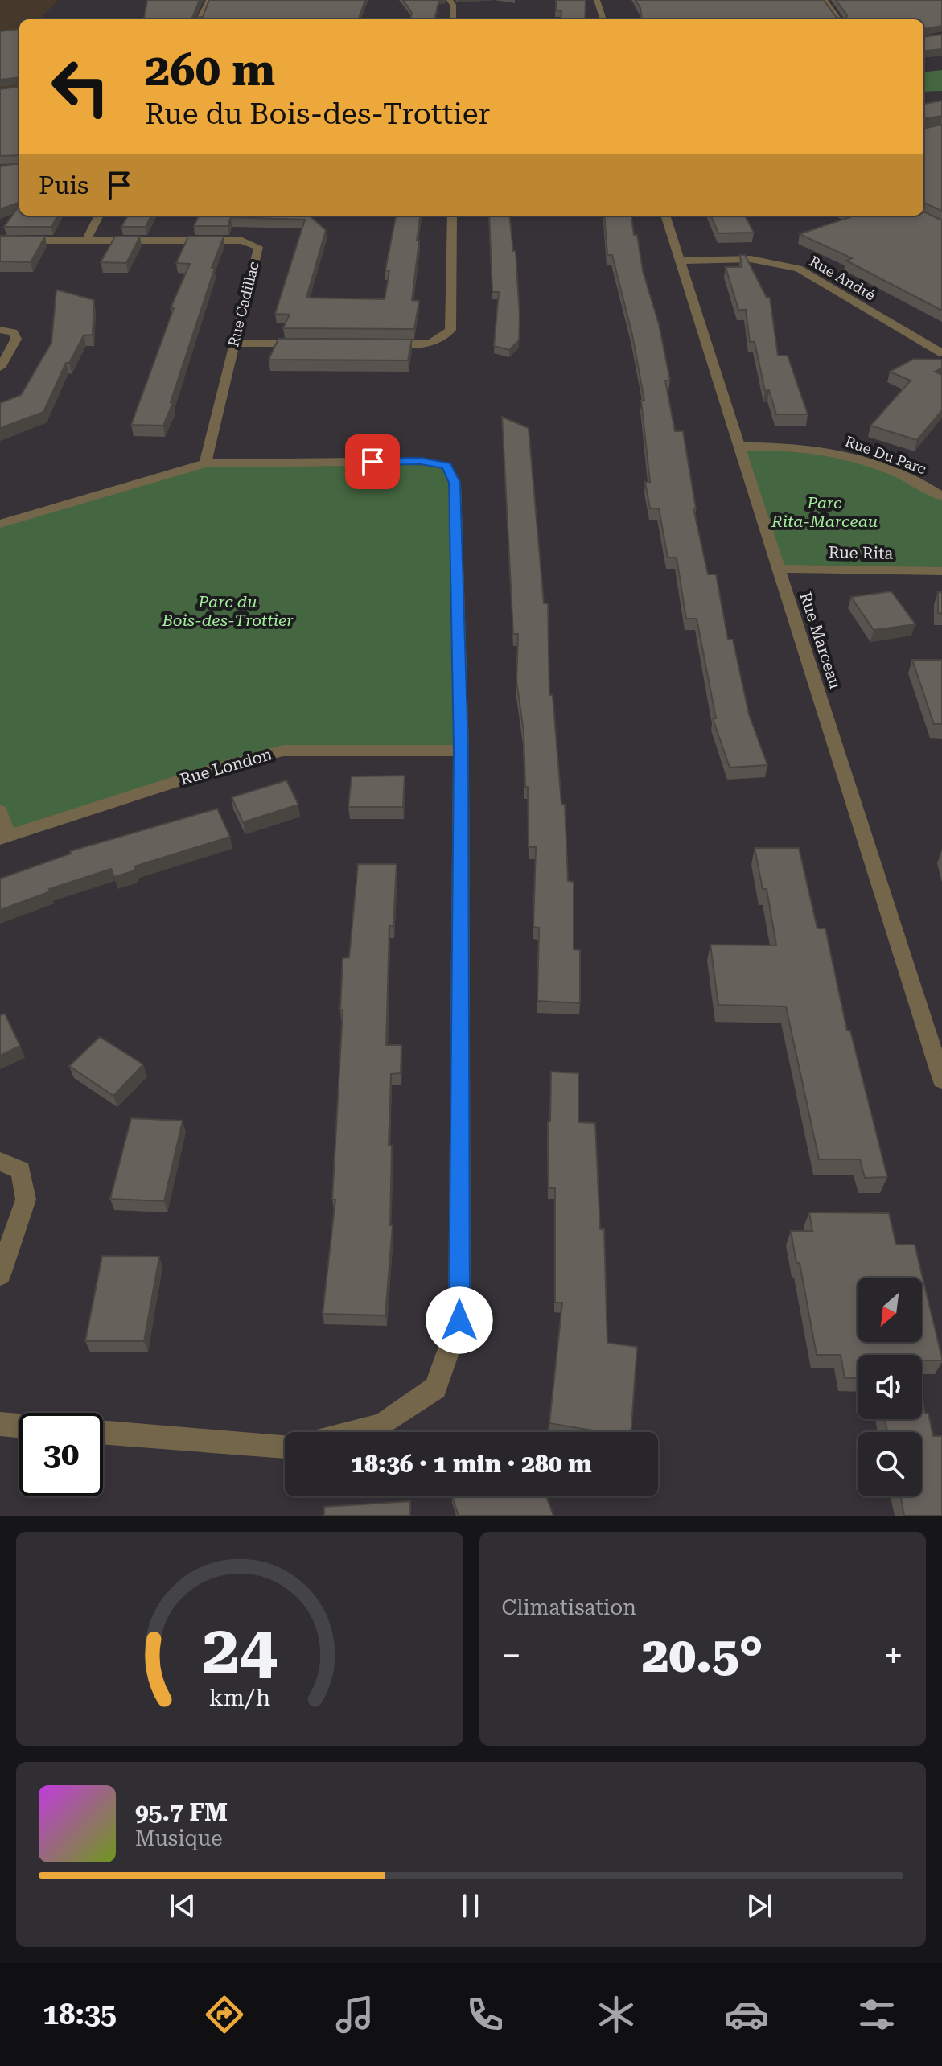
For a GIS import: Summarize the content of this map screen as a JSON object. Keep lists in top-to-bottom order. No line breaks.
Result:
{"streets":{"street":["Rue André","Rue Cadillac","Rue Du Parc","Rue Rita","Rue Marceau","Rue London"]},"crossings":[["Rue André","Rue Marceau"],["Rue Du Parc","Rue Marceau"],["Rue Rita","Rue Marceau"]],"parks":["Parc Rita-Marceau","Parc du Bois-des-Trottier"],"north":"bottom left","page":{"turn":["260 m","Rue du Bois-des-Trottier"],"then":"Puis","limit":"30","trip":"18:36 · 1 min · 280 m","tile":"Climatisation","heat":["−","20.5°","+"],"song":["95.7 FM","Musique"],"tabs":"18:35","gauge":["24","km/h"]}}
